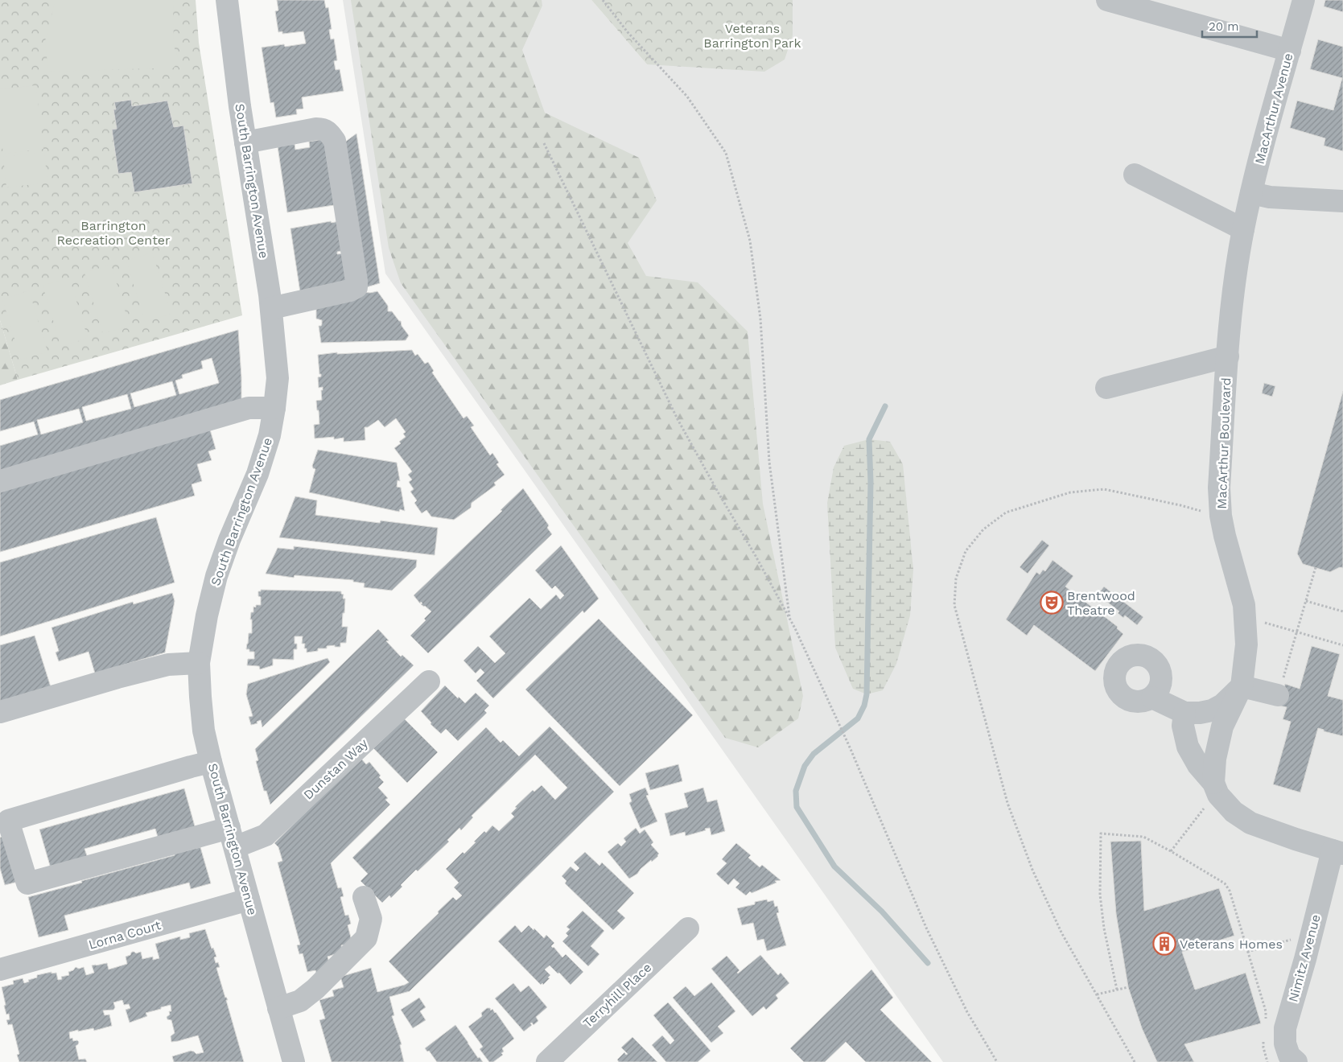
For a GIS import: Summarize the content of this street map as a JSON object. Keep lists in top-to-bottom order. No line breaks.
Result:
{"streets":{"street":["MacArthur Avenue","South Barrington Avenue","MacArthur Boulevard","Dunstan Way","Lorna Court","Nimitz Avenue","Terryhill Place"]},"crossings":[["MacArthur Avenue","MacArthur Boulevard"],["South Barrington Avenue","Dunstan Way"],["South Barrington Avenue","Lorna Court"]],"parks":["Veterans Barrington Park","Barrington Recreation Center"],"places":{"theatre":["Brentwood Theatre"],"building":["Veterans Homes"]},"scale_bar":"20 m"}
